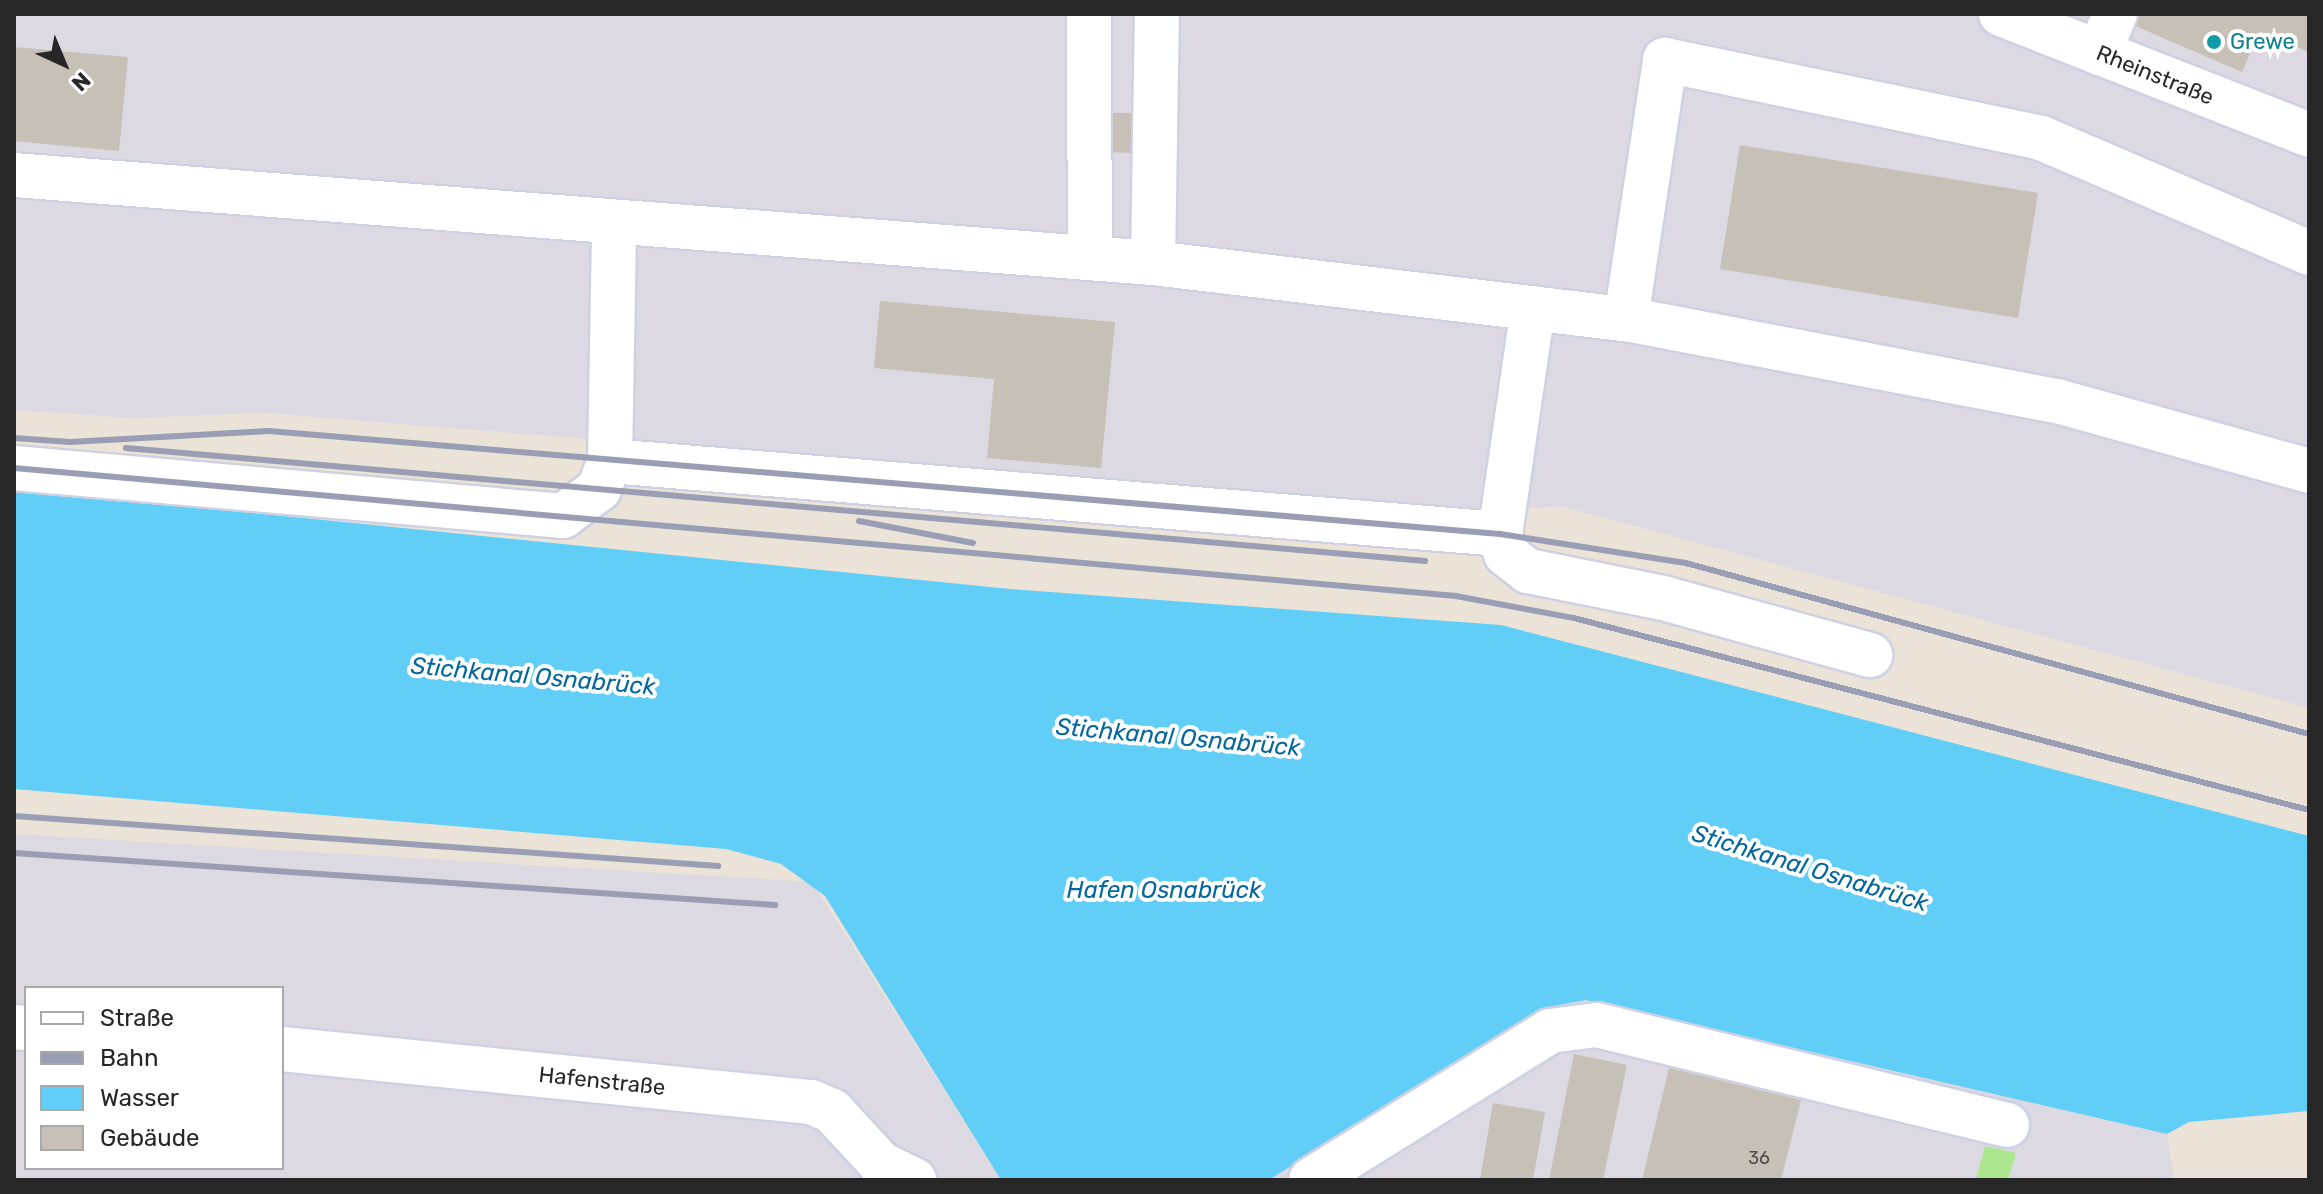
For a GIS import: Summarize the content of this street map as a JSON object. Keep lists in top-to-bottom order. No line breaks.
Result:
{"streets":{"street":["Rheinstraße","Hafenstraße"]},"water":["Stichkanal Osnabrück","Hafen Osnabrück"],"places":["Grewe"],"house_numbers":["36"],"legend":["Straße","Bahn","Wasser","Gebäude"],"north":"bottom right"}
